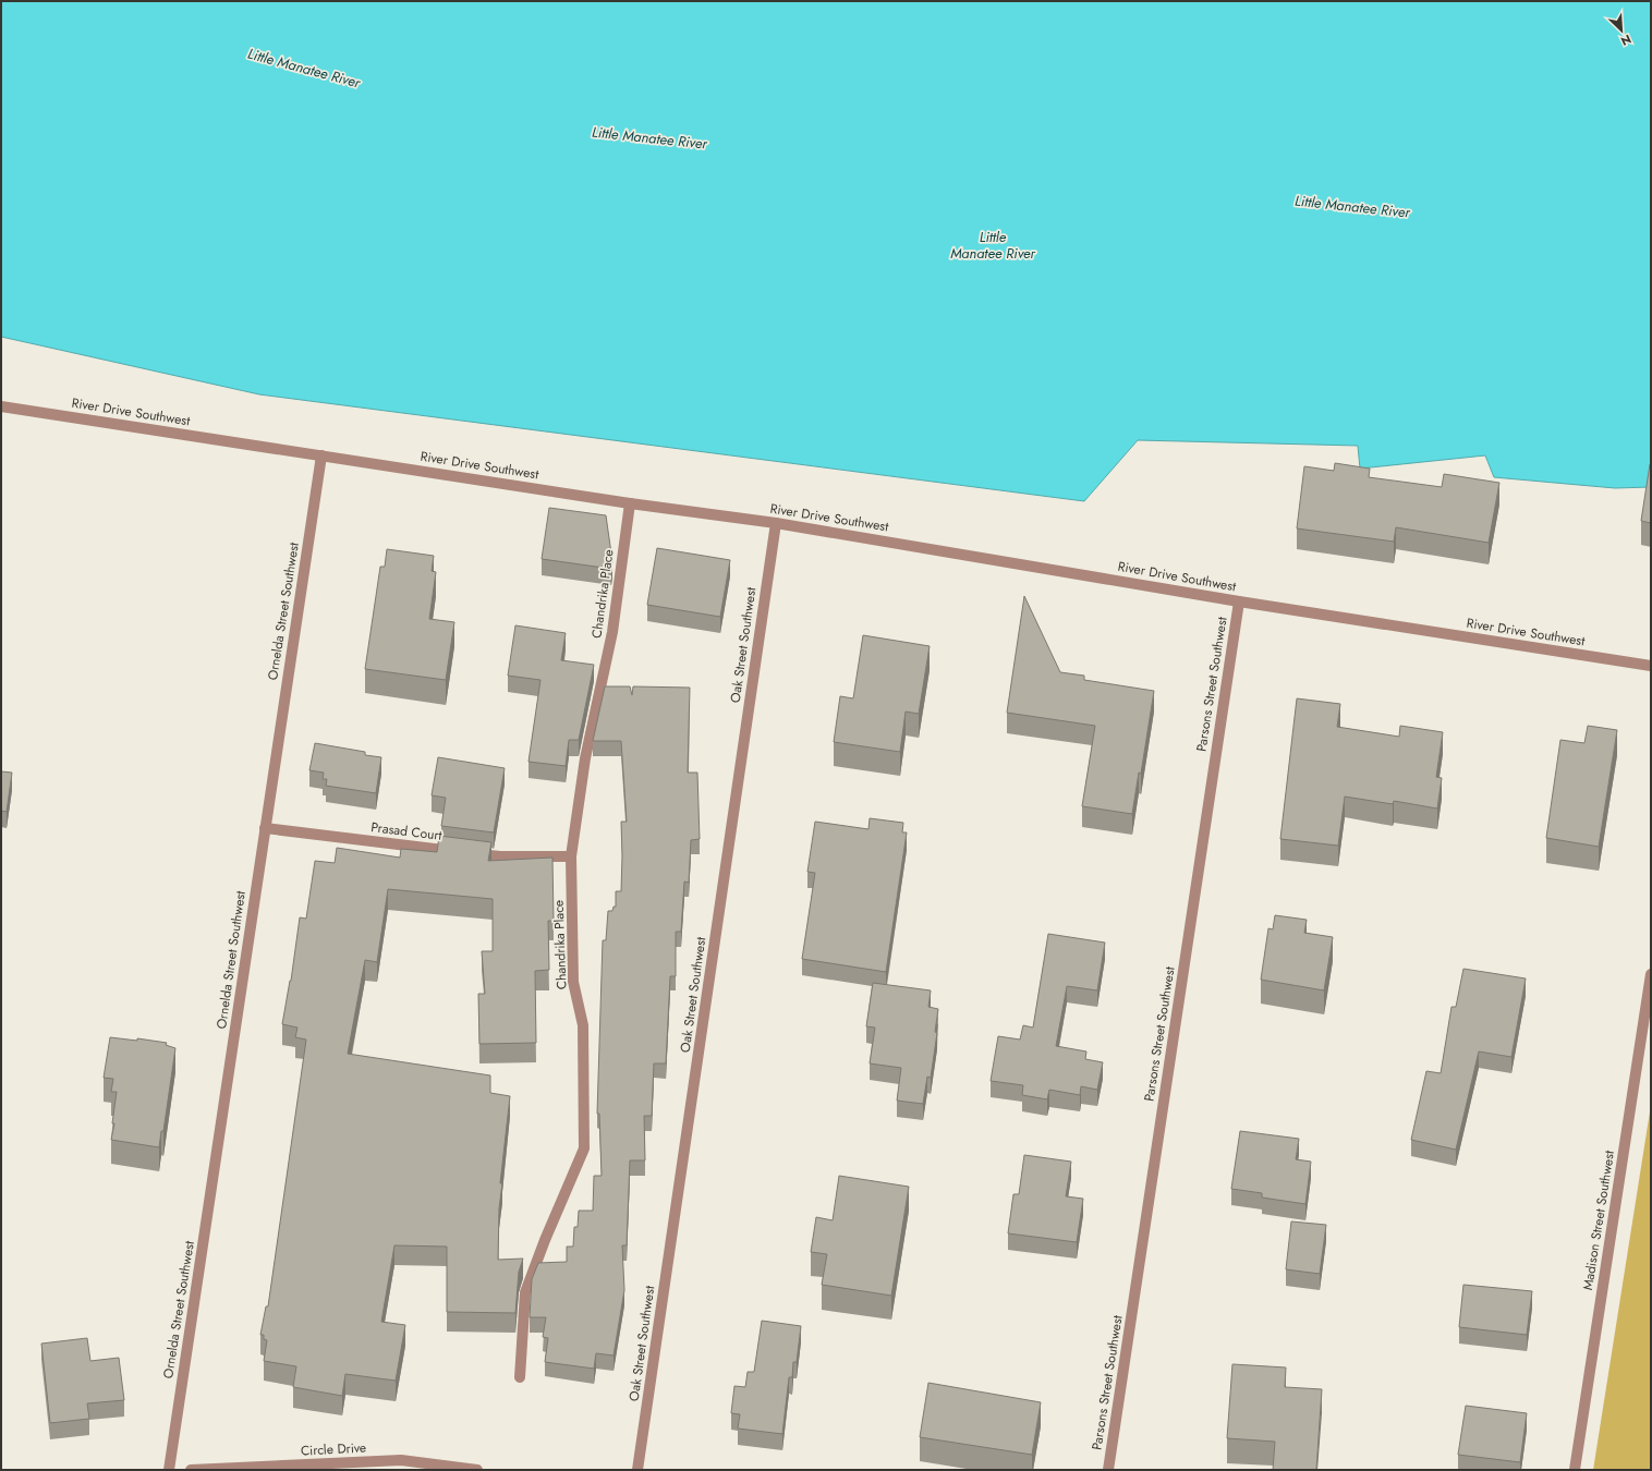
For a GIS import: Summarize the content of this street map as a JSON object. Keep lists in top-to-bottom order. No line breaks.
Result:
{"streets":{"street":["River Drive Southwest","Chandrika Place","Ornelda Street Southwest","Oak Street Southwest","Parsons Street Southwest","Prasad Court","Madison Street Southwest","Circle Drive"]},"crossings":[["River Drive Southwest","Chandrika Place"],["River Drive Southwest","Ornelda Street Southwest"],["River Drive Southwest","Oak Street Southwest"],["River Drive Southwest","Parsons Street Southwest"],["Chandrika Place","Prasad Court"],["Ornelda Street Southwest","Prasad Court"]],"water":["Little Manatee River"],"north":"bottom right"}
